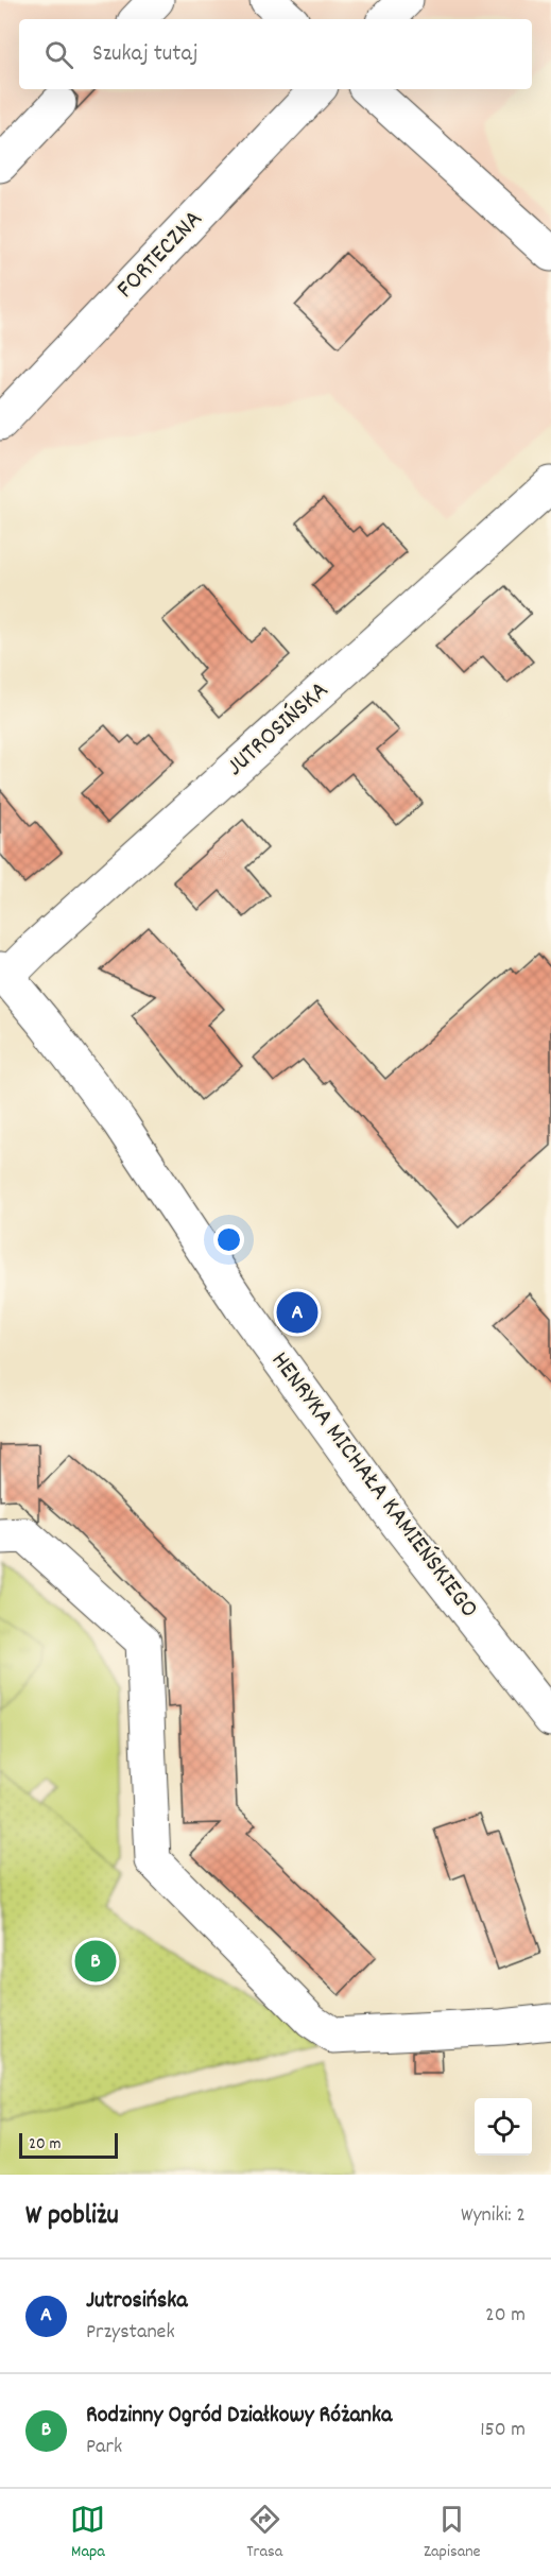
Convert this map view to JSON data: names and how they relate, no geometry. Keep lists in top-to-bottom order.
{
  "streets": {
    "street": ["FORTECZNA", "JUTROSIŃSKA", "HENRYKA MICHAŁA KAMIEŃSKIEGO"]
  },
  "crossings": [
    ["JUTROSIŃSKA", "HENRYKA MICHAŁA KAMIEŃSKIEGO"]
  ],
  "scale_bar": "20 m",
  "page": {
    "search": "Szukaj tutaj",
    "pins": ["A", "B"],
    "scale": "20 m",
    "heading": ["W pobliżu", "Wyniki: 2"],
    "list": [
      {
        "mark": "A",
        "name": "Jutrosińska",
        "note": "Przystanek",
        "value": "20 m"
      },
      {
        "mark": "B",
        "name": "Rodzinny Ogród Działkowy Różanka",
        "note": "Park",
        "value": "150 m"
      }
    ],
    "nav": ["Mapa", "Trasa", "Zapisane"]
  }
}
